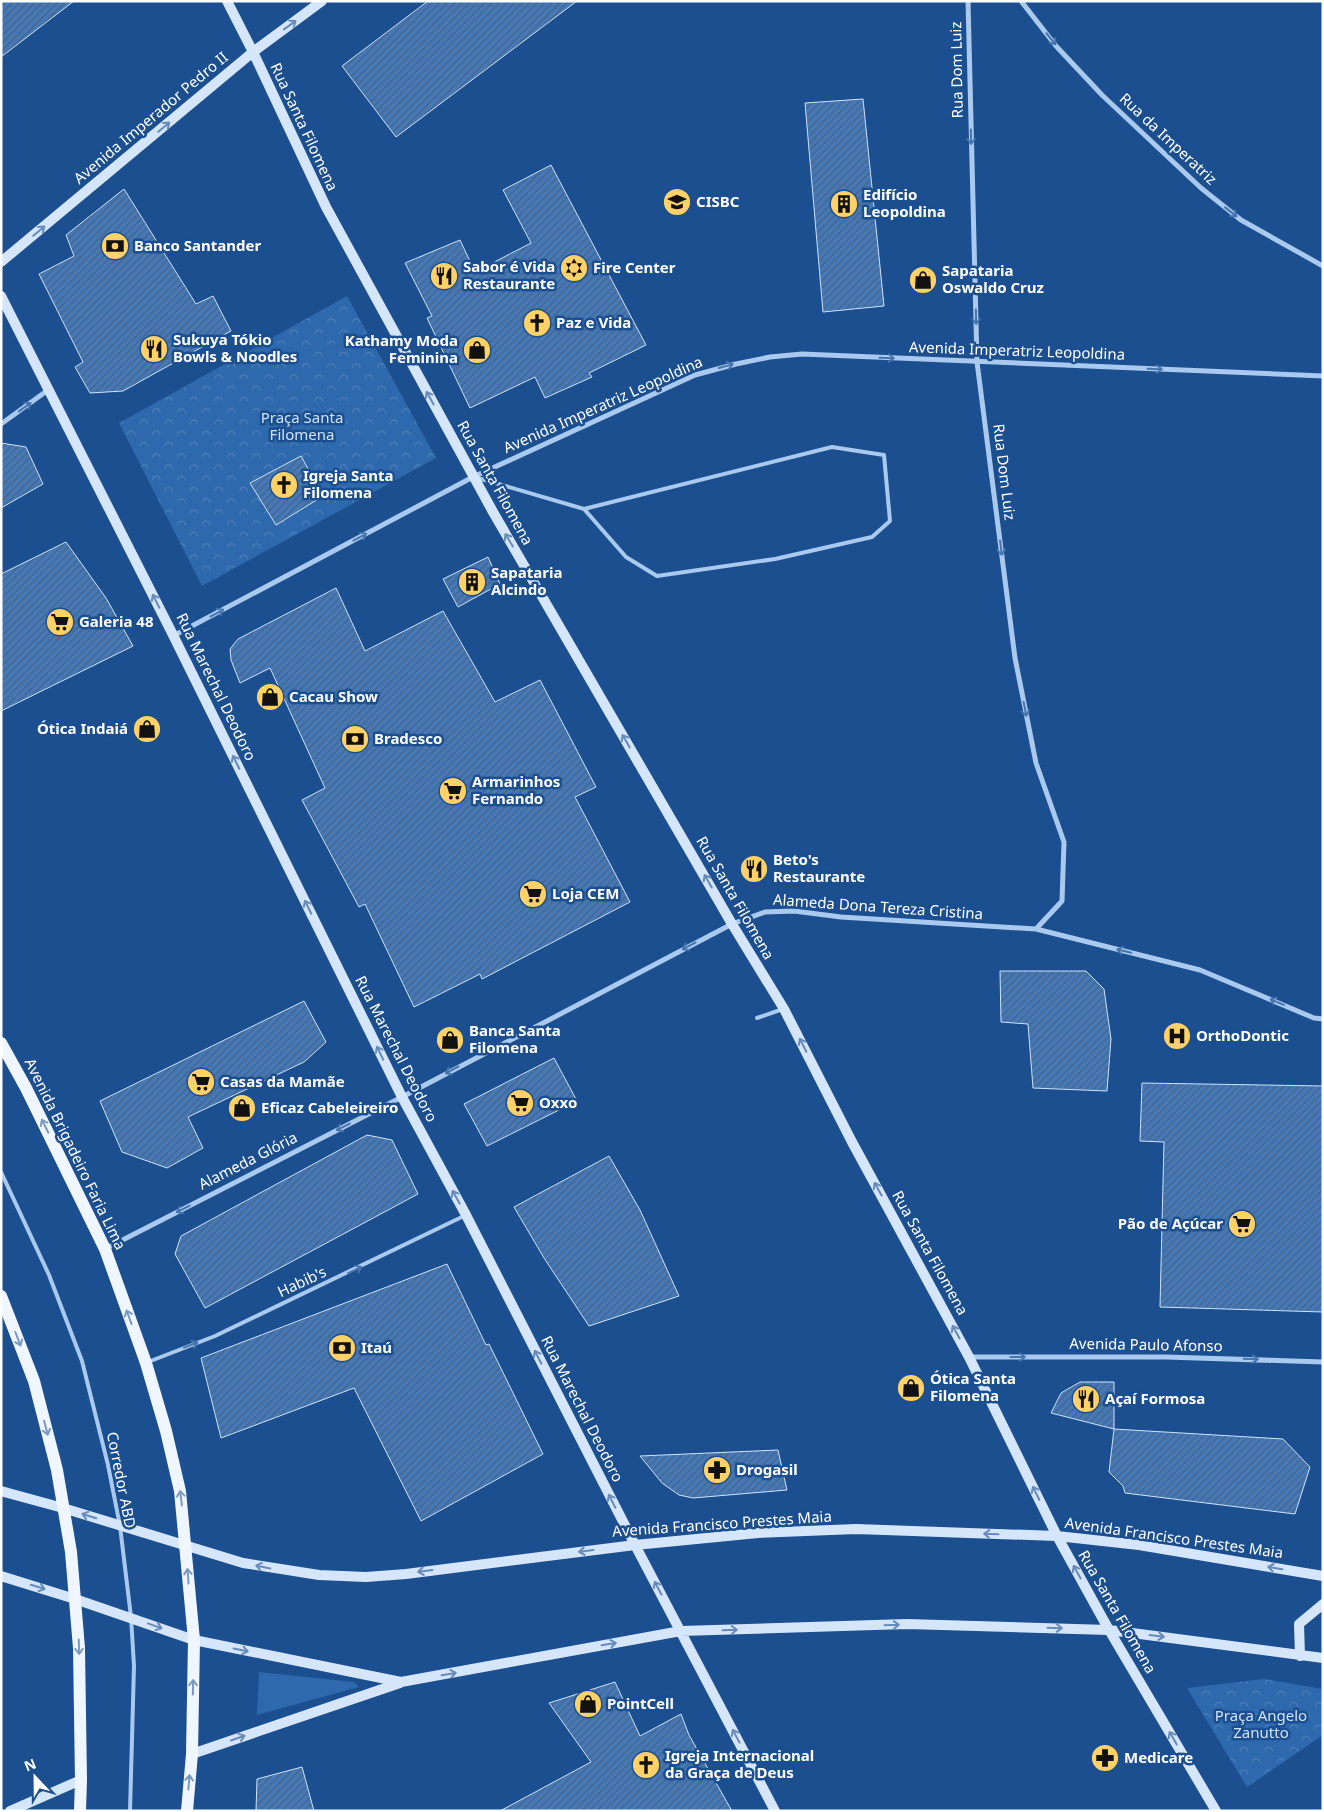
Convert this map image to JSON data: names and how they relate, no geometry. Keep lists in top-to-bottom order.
{
  "streets": {
    "main road": [
      "Avenida Imperador Pedro II",
      "Rua Santa Filomena",
      "Rua Marechal Deodoro",
      "Avenida Brigadeiro Faria Lima",
      "Avenida Francisco Prestes Maia"
    ],
    "street": [
      "Rua Dom Luiz",
      "Rua da Imperatriz",
      "Avenida Imperatriz Leopoldina",
      "Alameda Dona Tereza Cristina",
      "Alameda Glória",
      "Avenida Paulo Afonso"
    ],
    "lane": ["Habib's", "Corredor ABD"]
  },
  "crossings": [
    ["Rua Dom Luiz", "Avenida Imperatriz Leopoldina"],
    ["Rua Dom Luiz", "Alameda Dona Tereza Cristina"],
    ["Avenida Imperador Pedro II", "Rua Santa Filomena"],
    ["Rua Santa Filomena", "Avenida Imperatriz Leopoldina"],
    ["Rua Santa Filomena", "Alameda Dona Tereza Cristina"],
    ["Rua Santa Filomena", "Avenida Paulo Afonso"],
    ["Rua Santa Filomena", "Avenida Francisco Prestes Maia"],
    ["Avenida Imperatriz Leopoldina", "Rua Marechal Deodoro"],
    ["Rua Marechal Deodoro", "Alameda Dona Tereza Cristina"],
    ["Rua Marechal Deodoro", "Alameda Glória"],
    ["Rua Marechal Deodoro", "Habib's"],
    ["Rua Marechal Deodoro", "Avenida Francisco Prestes Maia"],
    ["Alameda Dona Tereza Cristina", "Alameda Glória"],
    ["Avenida Brigadeiro Faria Lima", "Alameda Glória"],
    ["Avenida Brigadeiro Faria Lima", "Habib's"],
    ["Avenida Brigadeiro Faria Lima", "Avenida Francisco Prestes Maia"],
    ["Corredor ABD", "Avenida Francisco Prestes Maia"]
  ],
  "one_way": [
    "Rua Dom Luiz",
    "Avenida Imperador Pedro II",
    "Rua Santa Filomena",
    "Rua da Imperatriz",
    "Avenida Imperatriz Leopoldina",
    "Rua Marechal Deodoro",
    "Alameda Dona Tereza Cristina",
    "Avenida Brigadeiro Faria Lima",
    "Alameda Glória",
    "Habib's",
    "Avenida Paulo Afonso"
  ],
  "parks": ["Praça Santa Filomena", "Praça Angelo Zanutto"],
  "places": {
    "school or university": ["CISBC"],
    "building": ["Edifício Leopoldina", "Sapataria Alcindo"],
    "bank": ["Banco Santander", "Bradesco", "Itaú"],
    "synagogue": ["Fire Center"],
    "restaurant": [
      "Sabor é Vida Restaurante",
      "Sukuya Tókio Bowls & Noodles",
      "Beto's Restaurante",
      "Açaí Formosa"
    ],
    "shop": [
      "Sapataria Oswaldo Cruz",
      "Kathamy Moda Feminina",
      "Cacau Show",
      "Ótica Indaiá",
      "Banca Santa Filomena",
      "Eficaz Cabeleireiro",
      "Ótica Santa Filomena",
      "PointCell"
    ],
    "church": ["Paz e Vida", "Igreja Santa Filomena", "Igreja Internacional da Graça de Deus"],
    "supermarket": [
      "Galeria 48",
      "Armarinhos Fernando",
      "Loja CEM",
      "Casas da Mamãe",
      "Oxxo",
      "Pão de Açúcar"
    ],
    "hospital": ["OrthoDontic"],
    "pharmacy": ["Drogasil", "Medicare"]
  },
  "north": "top"
}
